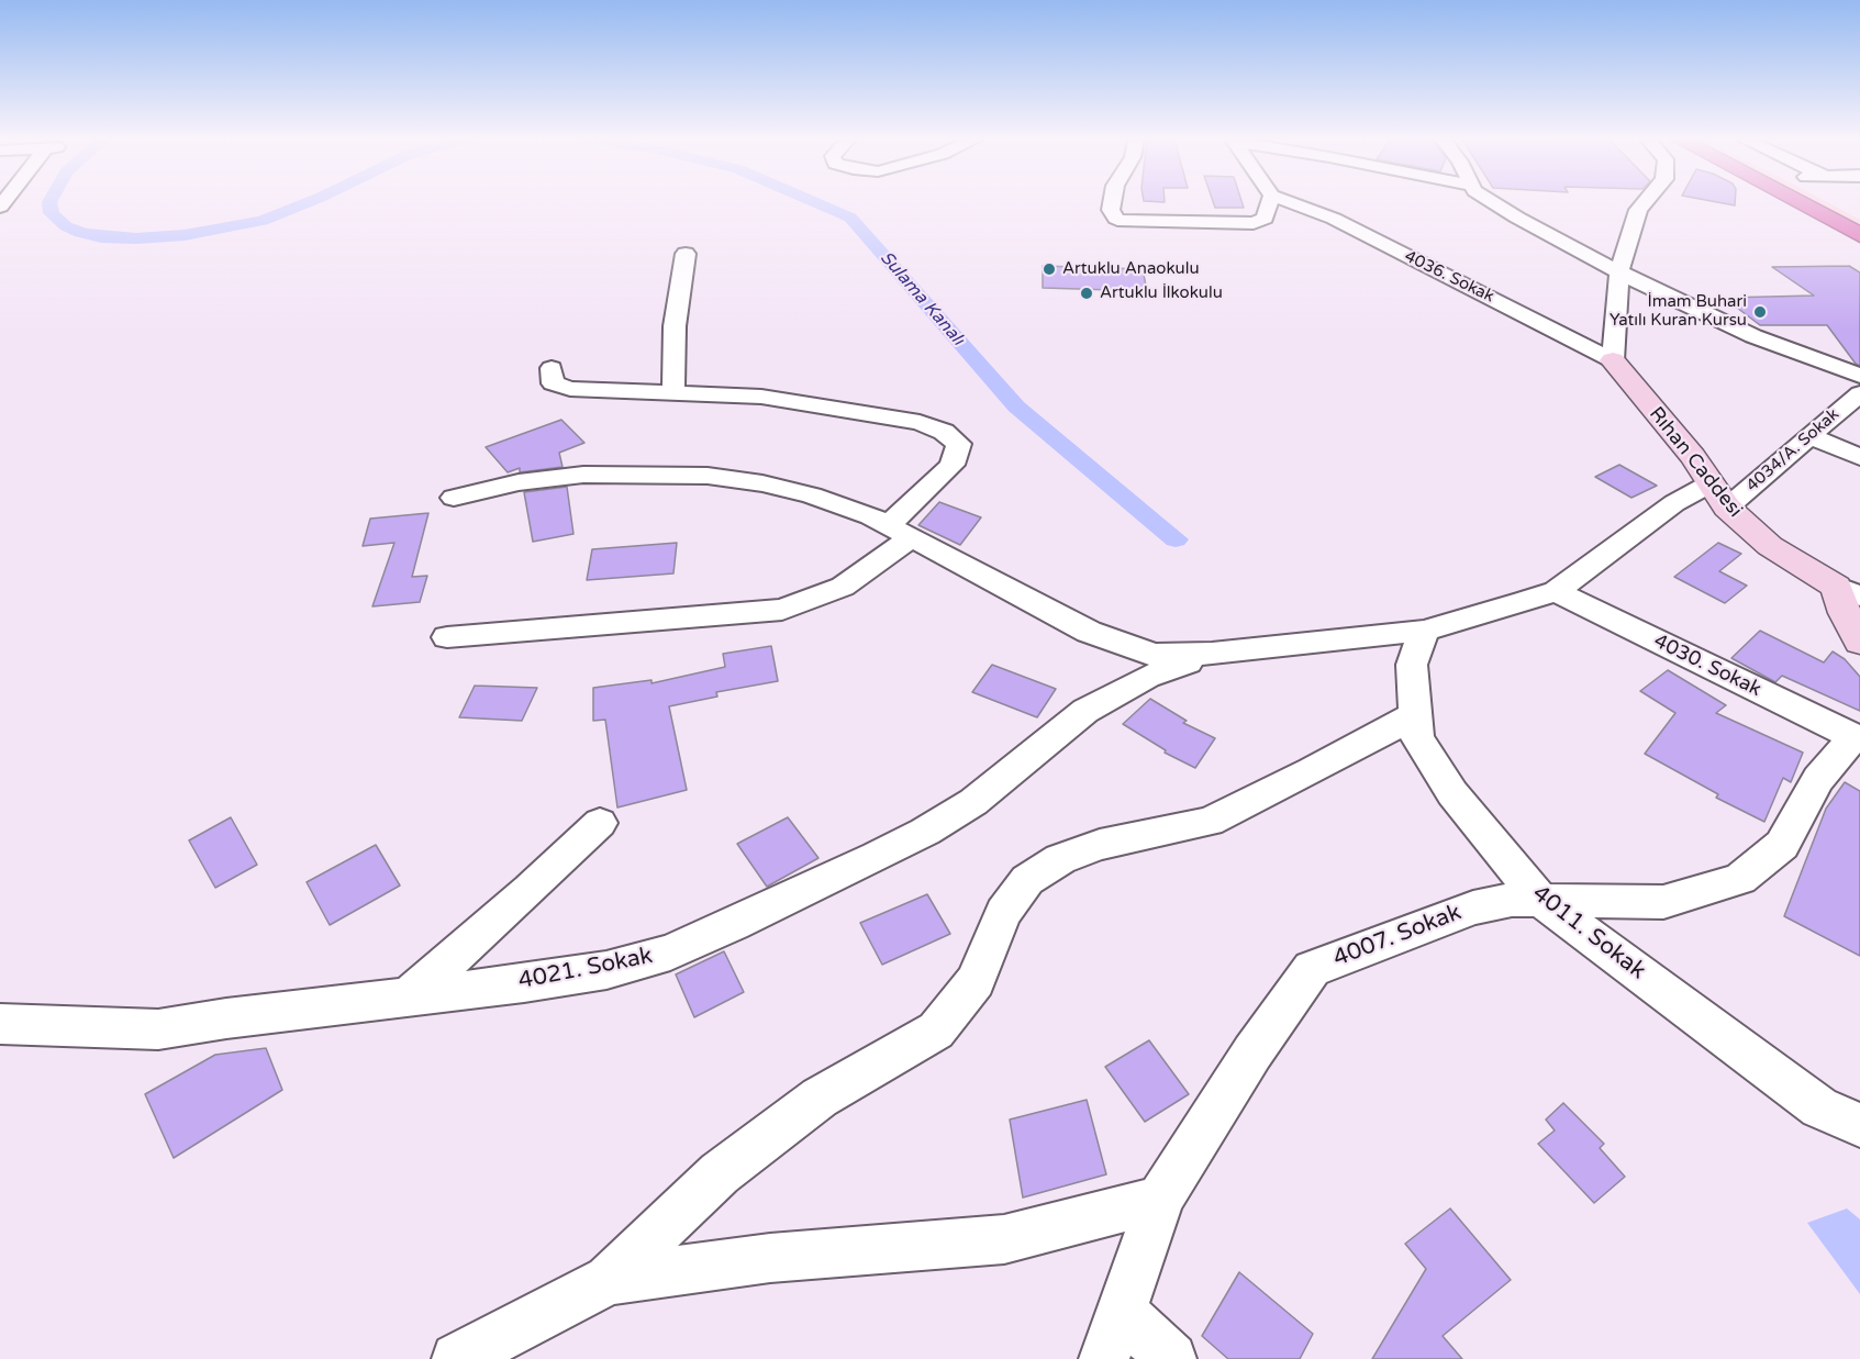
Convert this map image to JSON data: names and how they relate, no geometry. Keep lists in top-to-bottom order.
{
  "streets": {
    "street": [
      "4036. Sokak",
      "4034/A. Sokak",
      "Rıhan Caddesi",
      "4030. Sokak",
      "4011. Sokak",
      "4007. Sokak",
      "4021. Sokak"
    ]
  },
  "crossings": [
    ["4036. Sokak", "Rıhan Caddesi"],
    ["4034/A. Sokak", "Rıhan Caddesi"],
    ["4034/A. Sokak", "4030. Sokak"],
    ["4034/A. Sokak", "4011. Sokak"],
    ["4034/A. Sokak", "4021. Sokak"],
    ["4030. Sokak", "4007. Sokak"],
    ["4011. Sokak", "4007. Sokak"]
  ],
  "water": ["Sulama Kanalı"],
  "places": ["Artuklu Anaokulu", "Artuklu İlkokulu", "İmam Buhari Yatılı Kuran Kursu"]
}
